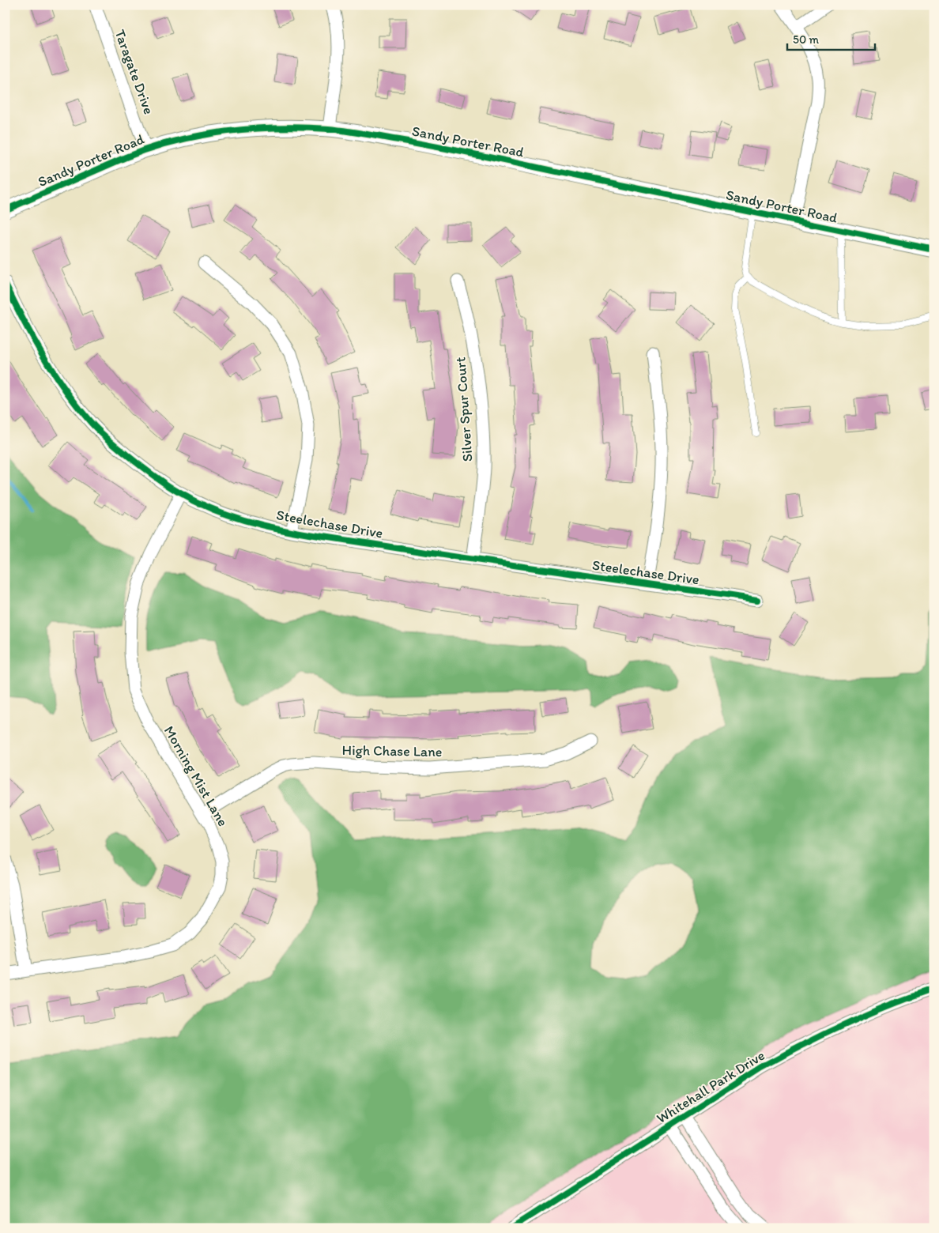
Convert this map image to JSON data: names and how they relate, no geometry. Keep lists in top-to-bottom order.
{
  "streets": {
    "street": [
      "Taragate Drive",
      "Sandy Porter Road",
      "Silver Spur Court",
      "Steelechase Drive",
      "High Chase Lane",
      "Morning Mist Lane",
      "Whitehall Park Drive"
    ]
  },
  "crossings": [
    ["Taragate Drive", "Sandy Porter Road"],
    ["Silver Spur Court", "Steelechase Drive"],
    ["Steelechase Drive", "Morning Mist Lane"],
    ["High Chase Lane", "Morning Mist Lane"]
  ],
  "scale_bar": "50 m"
}
